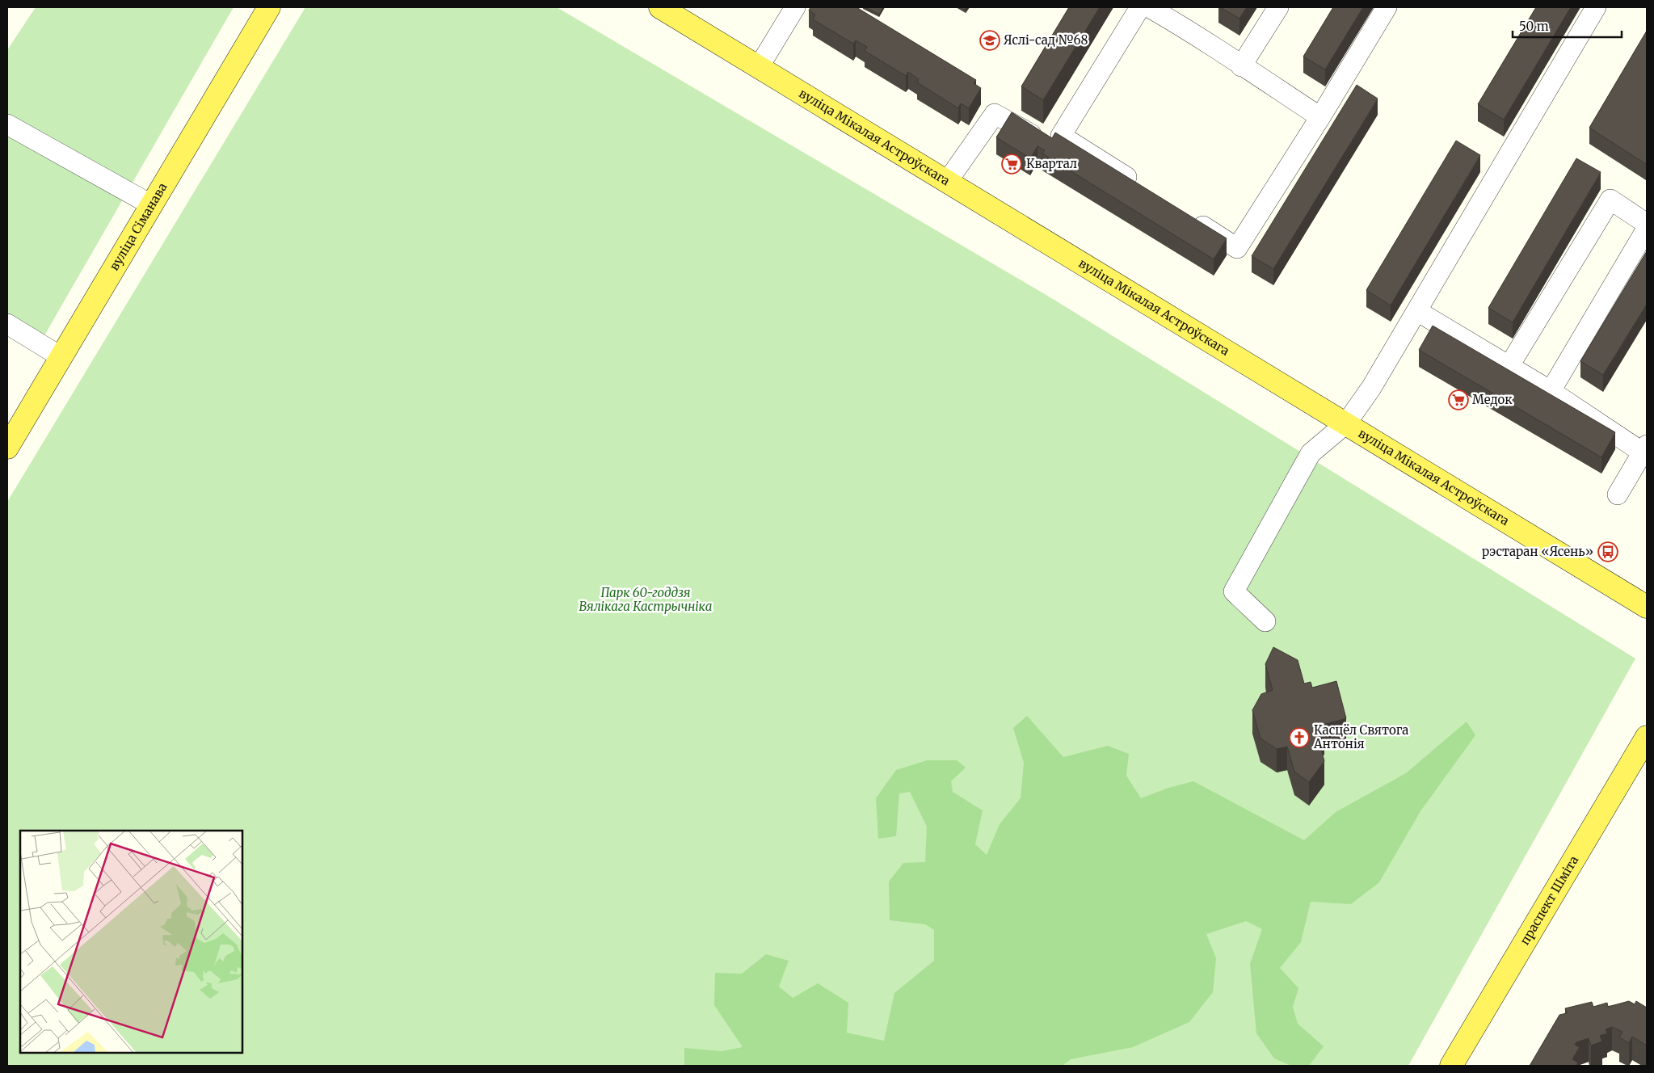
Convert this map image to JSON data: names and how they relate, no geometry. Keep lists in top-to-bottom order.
{
  "streets": {
    "main road": ["вуліца Мікалая Астроўскага", "вуліца Сіманава", "праспект Шміта"]
  },
  "parks": ["Парк 60-годдзя Вялікага Кастрычніка"],
  "places": {
    "school or university": ["Яслі-сад №68"],
    "supermarket": ["Квартал", "Медок"],
    "bus stop": ["рэстаран «Ясень»"],
    "church": ["Касцёл Святога Антонія"]
  },
  "scale_bar": "50 m"
}
